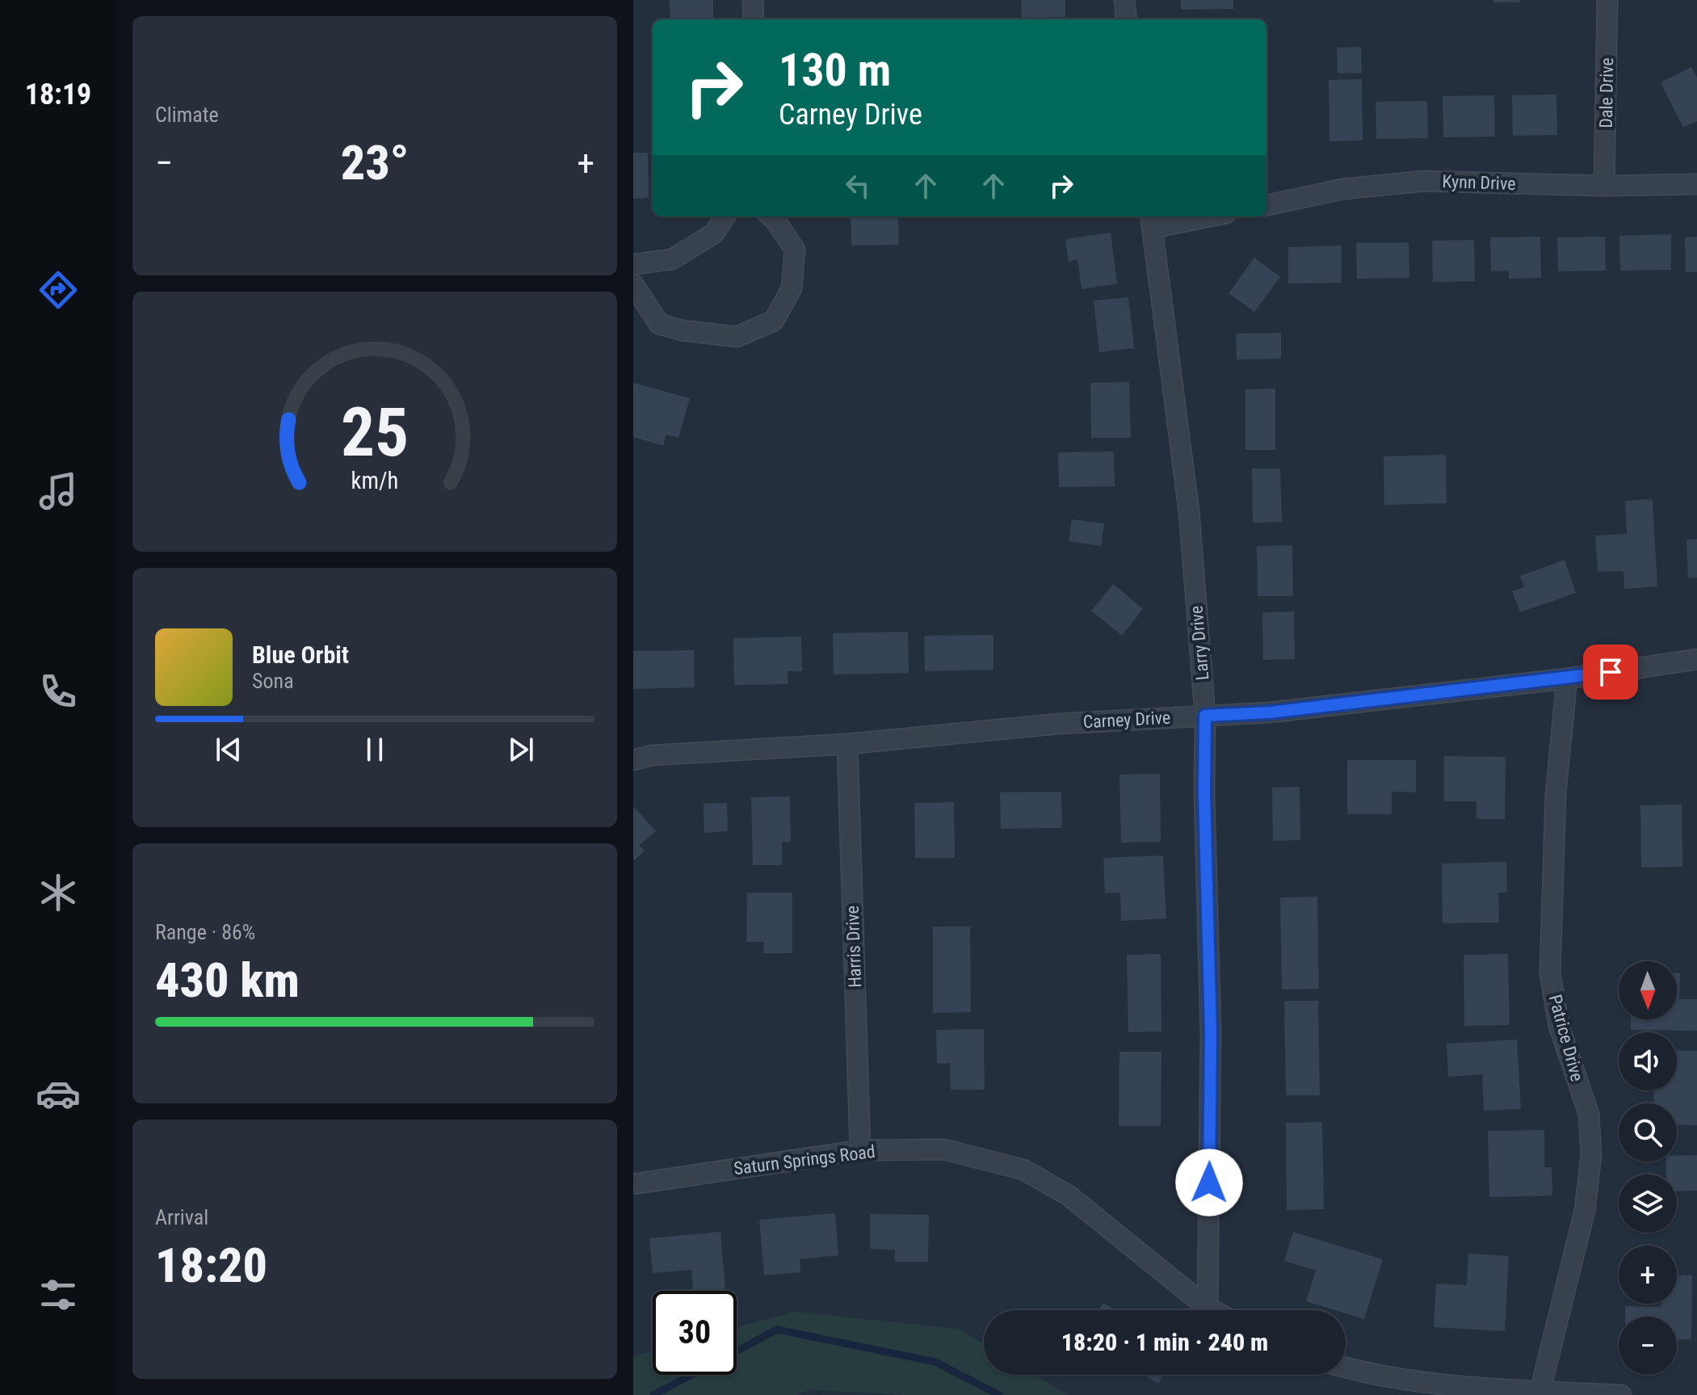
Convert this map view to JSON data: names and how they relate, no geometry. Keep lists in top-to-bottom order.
{
  "streets": {
    "street": [
      "Dale Drive",
      "Kynn Drive",
      "Larry Drive",
      "Carney Drive",
      "Harris Drive",
      "Patrice Drive",
      "Saturn Springs Road"
    ]
  },
  "crossings": [
    ["Dale Drive", "Kynn Drive"],
    ["Larry Drive", "Carney Drive"],
    ["Larry Drive", "Saturn Springs Road"],
    ["Carney Drive", "Harris Drive"],
    ["Carney Drive", "Patrice Drive"],
    ["Harris Drive", "Saturn Springs Road"]
  ],
  "north": "bottom",
  "page": {
    "tabs": "18:19",
    "tile": [
      "Climate",
      ["Range · 86%", "430 km"],
      ["Arrival", "18:20"]
    ],
    "turn": ["130 m", "Carney Drive"],
    "heat": ["−", "23°", "+"],
    "song": ["Blue Orbit", "Sona"],
    "map_buttons": ["+", "−"],
    "limit": "30",
    "trip": "18:20 · 1 min · 240 m",
    "gauge": ["25", "km/h"]
  }
}
